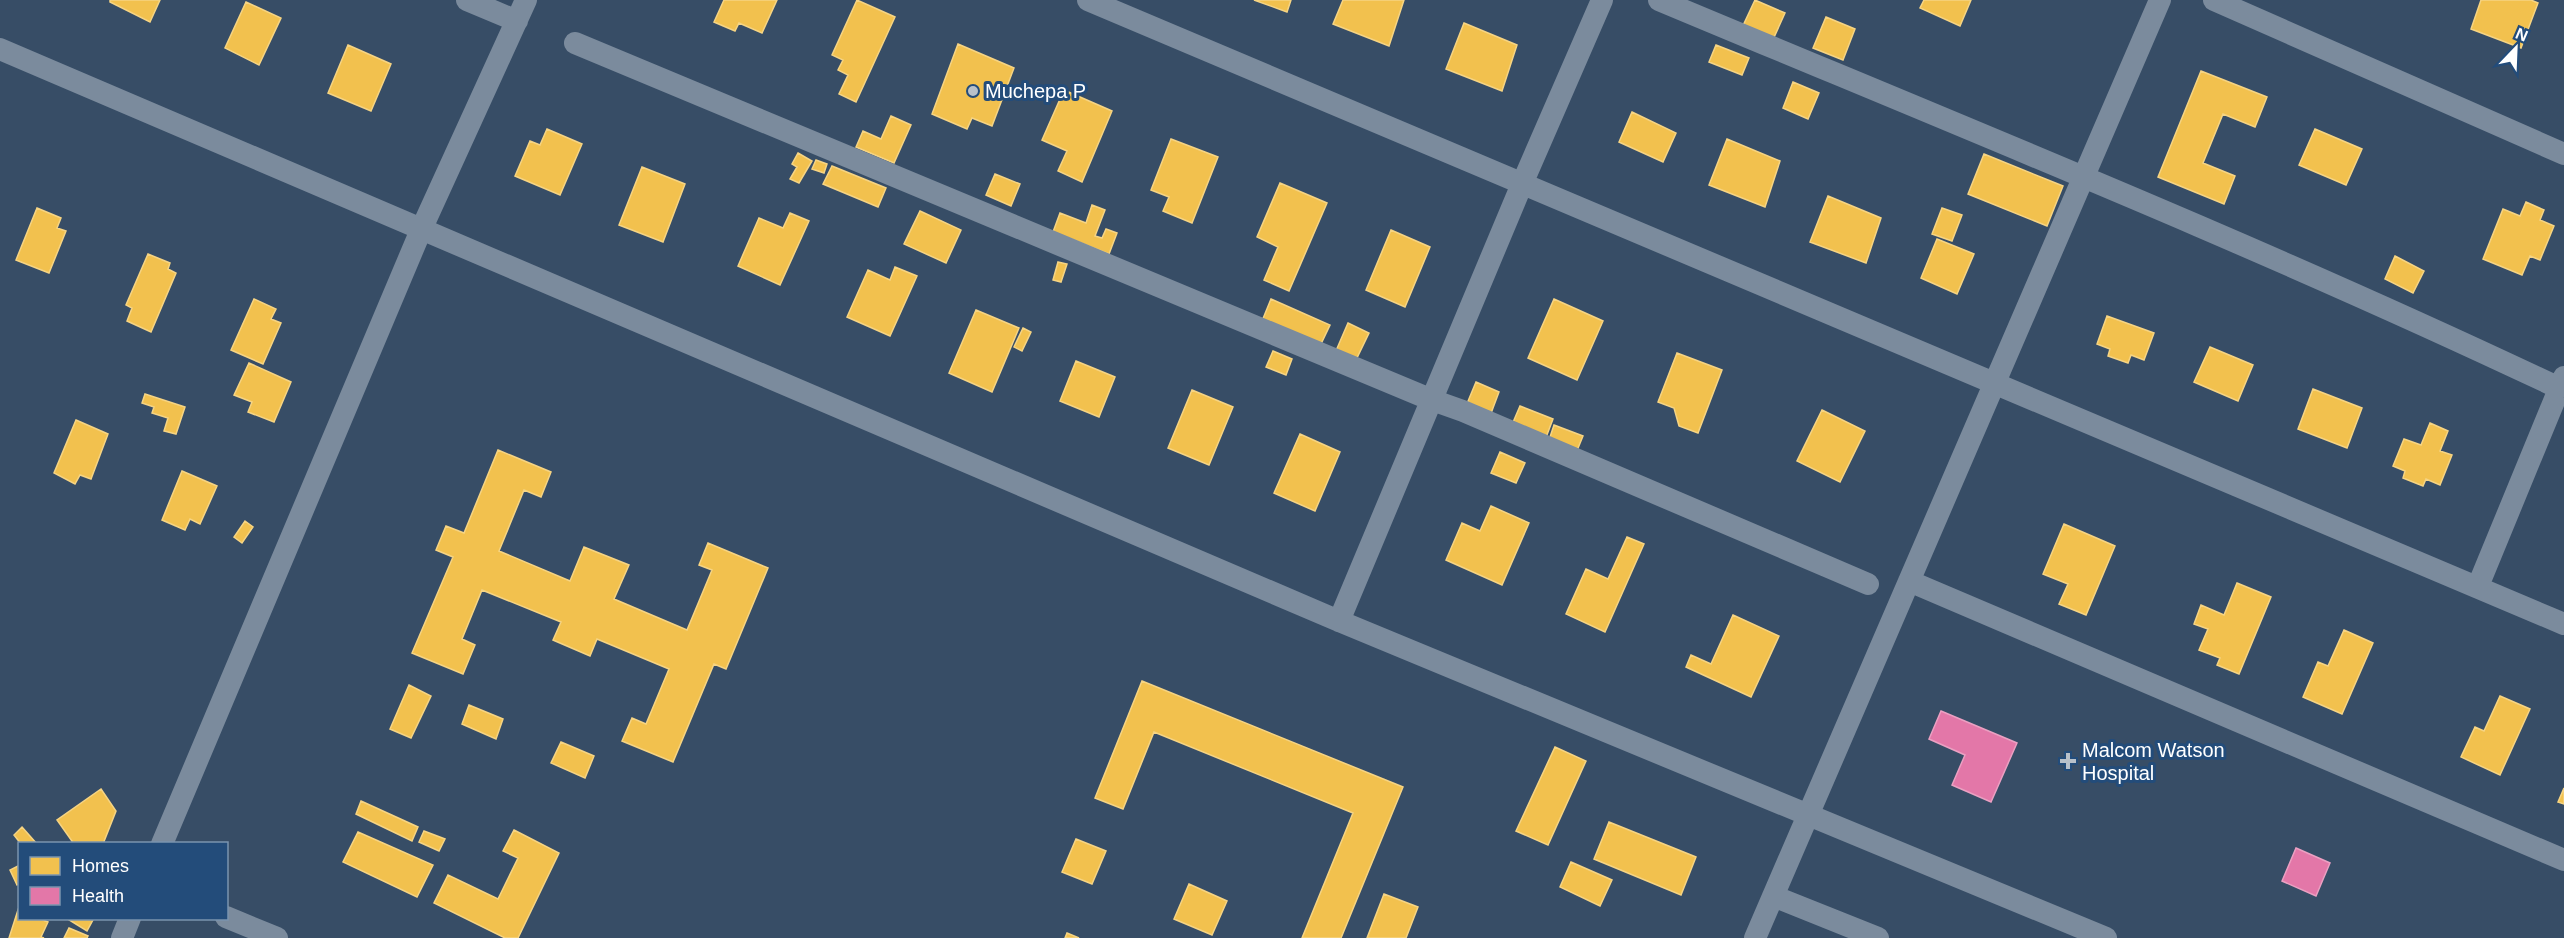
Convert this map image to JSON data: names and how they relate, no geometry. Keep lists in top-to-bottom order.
{
  "places": {
    "other": ["Muchepa P"],
    "health": ["Malcom Watson Hospital"]
  },
  "legend": ["Homes", "Health"],
  "north": "top right"
}
